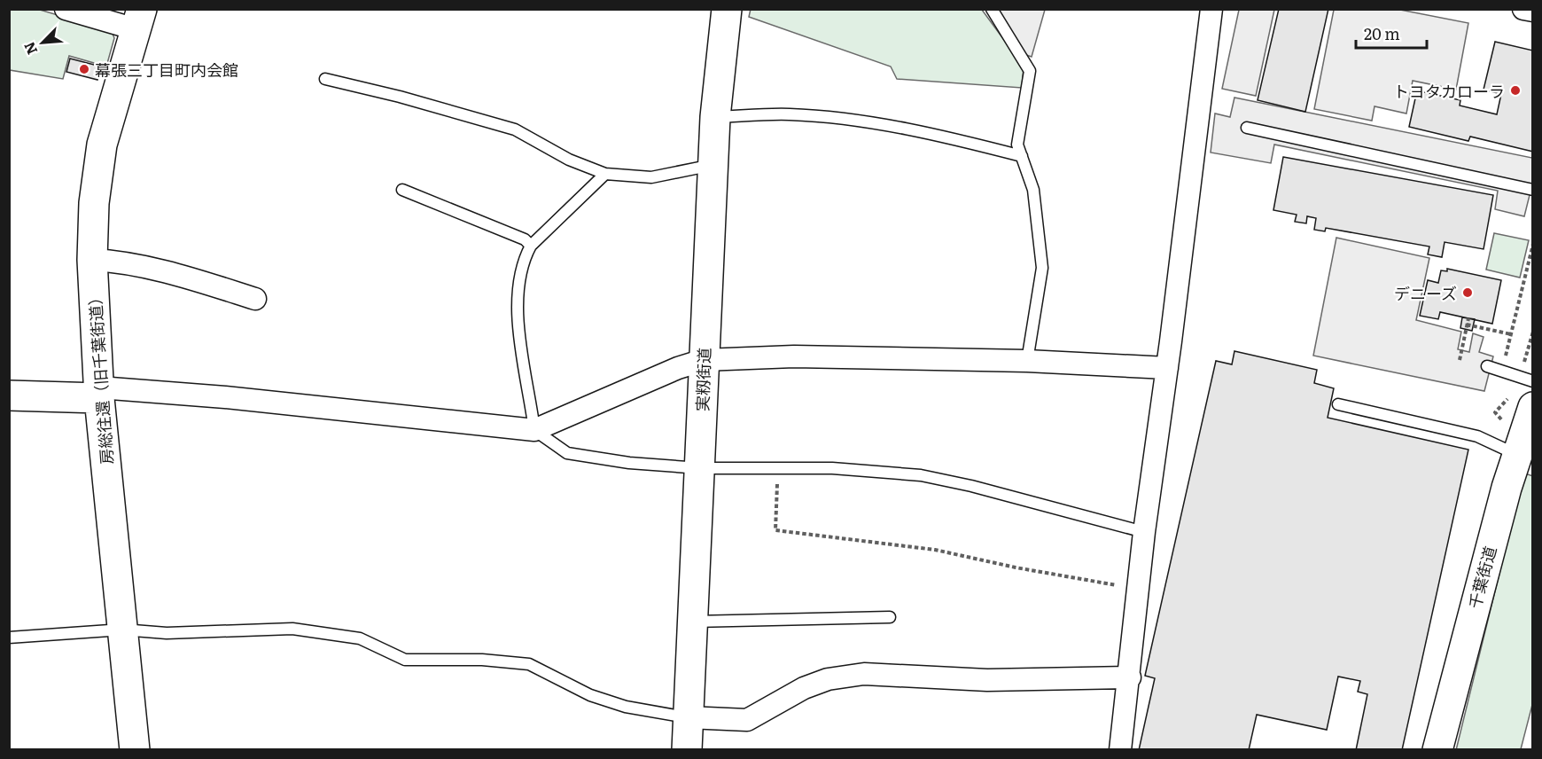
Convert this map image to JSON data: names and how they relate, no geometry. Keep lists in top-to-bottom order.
{
  "streets": {
    "main road": ["房総往還（旧千葉街道）", "実籾街道", "千葉街道"]
  },
  "places": ["幕張三丁目町内会館", "トヨタカローラ", "デニーズ"],
  "scale_bar": "20 m",
  "north": "bottom left"
}
